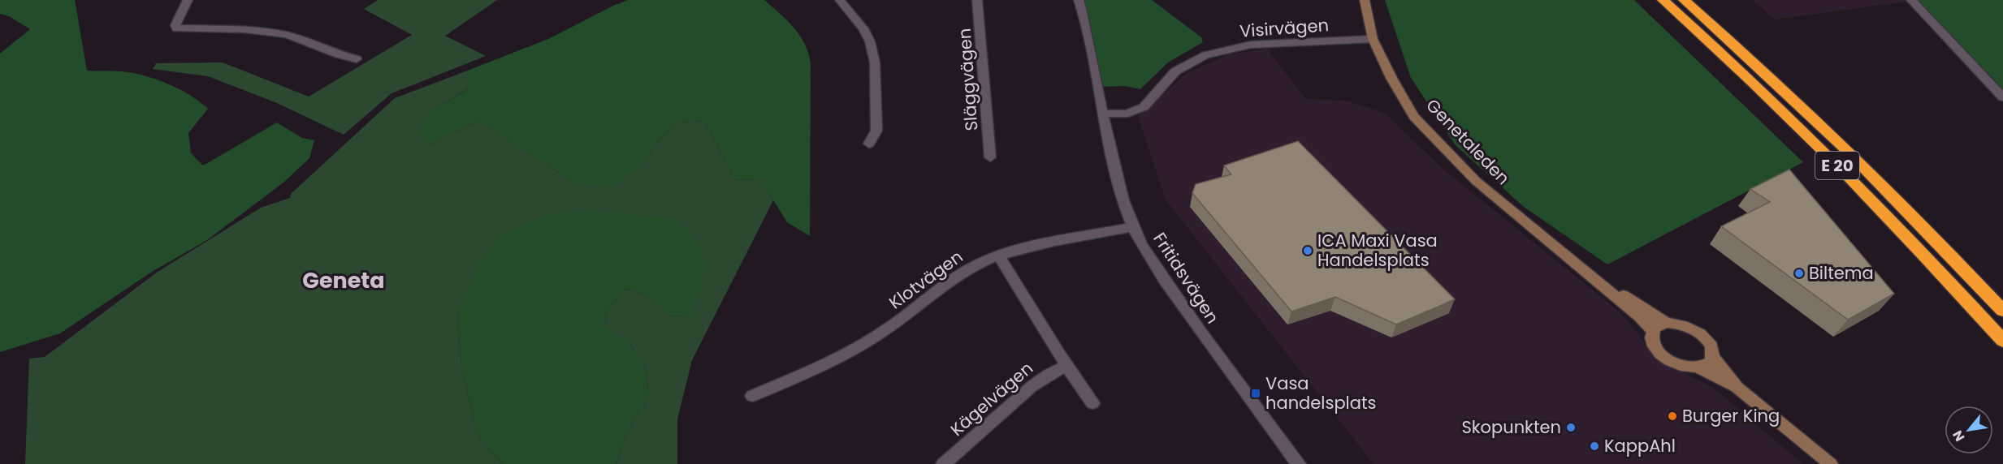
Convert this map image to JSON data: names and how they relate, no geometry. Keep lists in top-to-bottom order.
{
  "streets": {
    "highway": ["E 20"],
    "main road": ["Genetaleden"],
    "street": [
      "Visirvägen",
      "Släggvägen",
      "Fritidsvägen",
      "Klotvägen",
      "Kägelvägen"
    ]
  },
  "crossings": [
    ["Visirvägen", "Genetaleden"],
    ["Visirvägen", "Fritidsvägen"],
    ["Fritidsvägen", "Klotvägen"]
  ],
  "districts": ["Geneta"],
  "places": {
    "other": [
      "ICA Maxi Vasa Handelsplats",
      "Biltema",
      "Burger King",
      "Skopunkten",
      "KappAhl"
    ],
    "transit": ["Vasa handelsplats"]
  },
  "north": "bottom left"
}
